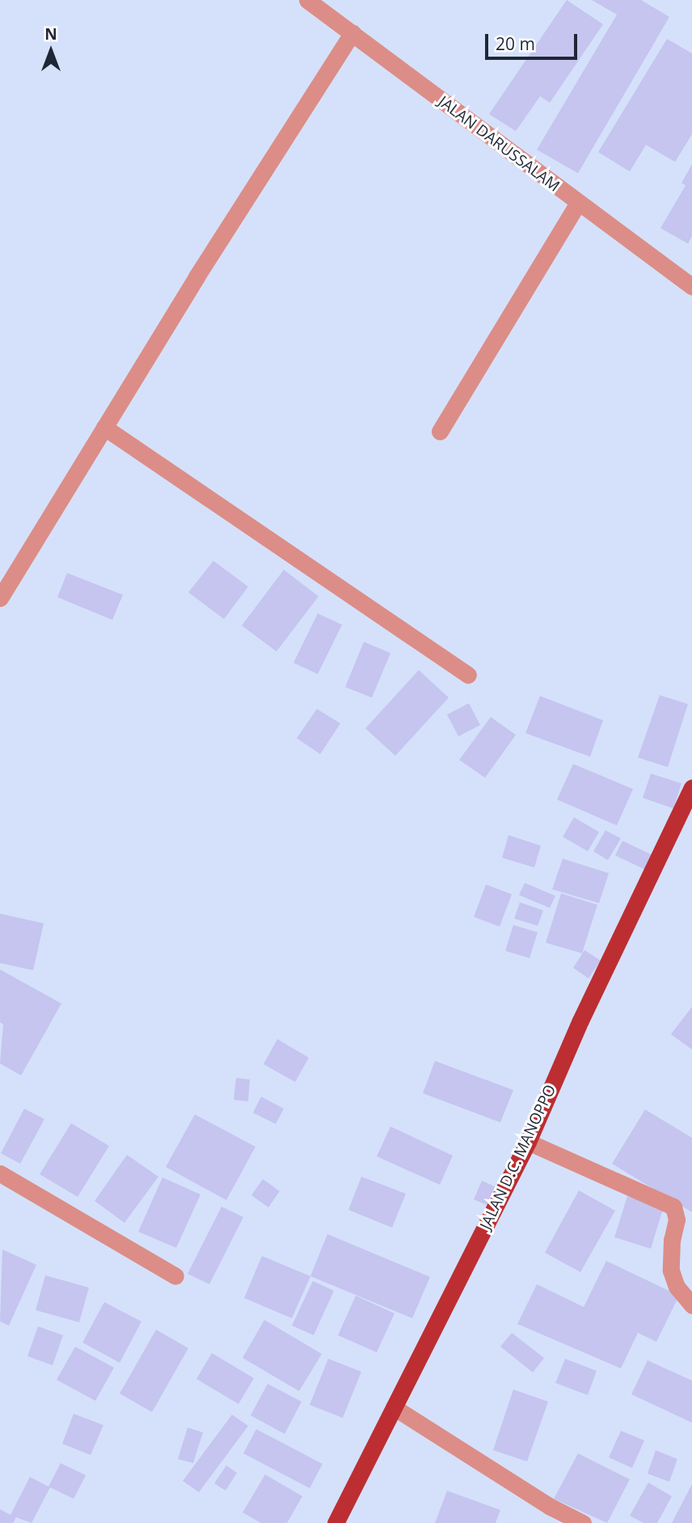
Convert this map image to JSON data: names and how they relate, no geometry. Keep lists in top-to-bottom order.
{
  "streets": {
    "highway": ["JALAN D.C. MANOPPO"],
    "street": ["JALAN DARUSSALAM"]
  },
  "scale_bar": "20 m",
  "north": "top"
}
